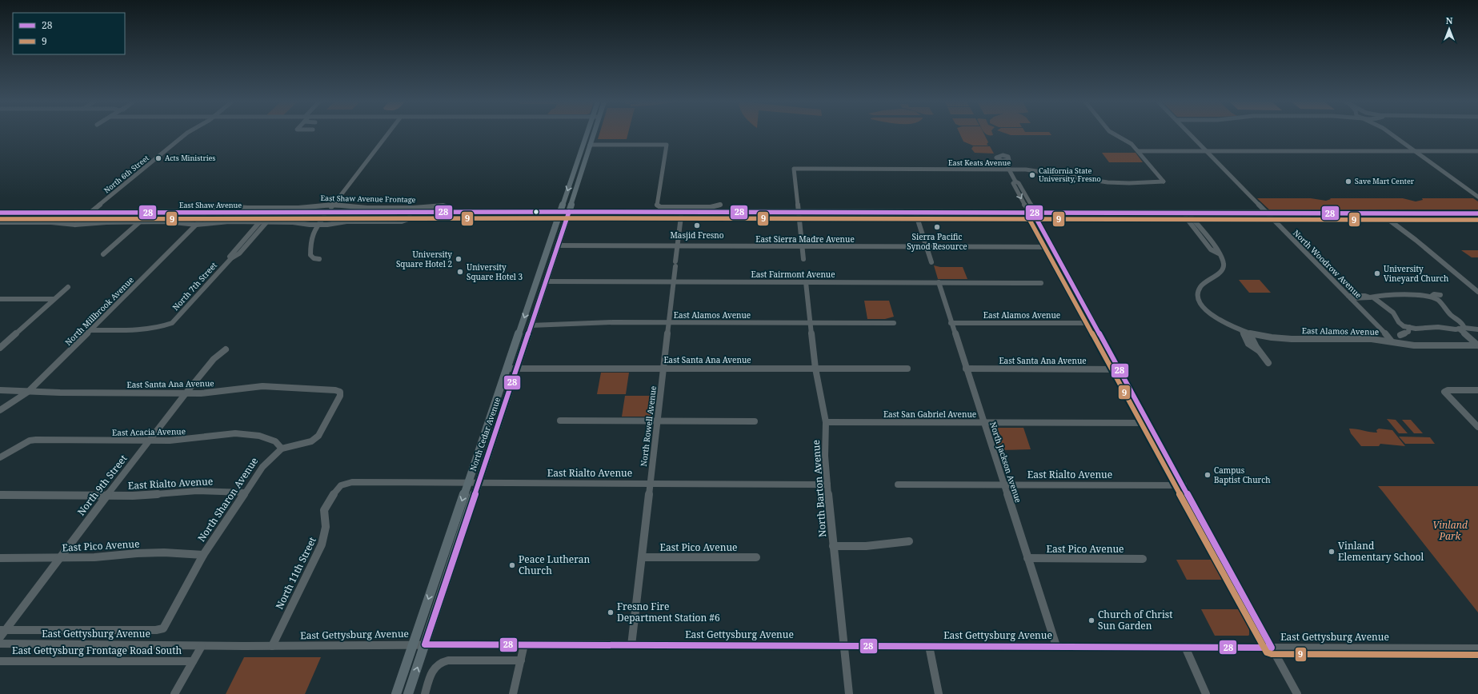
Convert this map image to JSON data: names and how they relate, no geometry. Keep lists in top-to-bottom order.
{
  "streets": {
    "main road": ["East Shaw Avenue", "North Cedar Avenue"],
    "street": [
      "East Keats Avenue",
      "North 6th Street",
      "East Shaw Avenue Frontage",
      "East Sierra Madre Avenue",
      "North Woodrow Avenue",
      "East Fairmont Avenue",
      "North 7th Street",
      "North Millbrook Avenue",
      "East Alamos Avenue",
      "East Santa Ana Avenue",
      "East San Gabriel Avenue",
      "North Rowell Avenue",
      "East Acacia Avenue",
      "North Jackson Avenue",
      "East Rialto Avenue",
      "North 9th Street",
      "North Barton Avenue",
      "North Sharon Avenue",
      "East Pico Avenue",
      "North 11th Street",
      "East Gettysburg Avenue",
      "East Gettysburg Frontage Road South"
    ]
  },
  "crossings": [
    ["East Keats Avenue", "East Shaw Avenue"],
    ["North 6th Street", "East Shaw Avenue"],
    ["East Shaw Avenue Frontage", "East Shaw Avenue"],
    ["East Shaw Avenue", "North Woodrow Avenue"],
    ["East Shaw Avenue", "North Millbrook Avenue"],
    ["East Shaw Avenue", "East Alamos Avenue"],
    ["East Shaw Avenue", "North Rowell Avenue"],
    ["East Shaw Avenue", "North Cedar Avenue"],
    ["East Sierra Madre Avenue", "North Rowell Avenue"],
    ["East Sierra Madre Avenue", "North Cedar Avenue"],
    ["North Woodrow Avenue", "East Alamos Avenue"],
    ["East Fairmont Avenue", "North Rowell Avenue"],
    ["East Fairmont Avenue", "North Cedar Avenue"],
    ["East Fairmont Avenue", "North Jackson Avenue"],
    ["East Fairmont Avenue", "North Barton Avenue"],
    ["North 7th Street", "North Millbrook Avenue"],
    ["North Millbrook Avenue", "East Santa Ana Avenue"],
    ["East Alamos Avenue", "North Rowell Avenue"],
    ["East Alamos Avenue", "North Cedar Avenue"],
    ["East Alamos Avenue", "North Jackson Avenue"],
    ["East Alamos Avenue", "North Barton Avenue"],
    ["East Santa Ana Avenue", "North Rowell Avenue"],
    ["East Santa Ana Avenue", "East Acacia Avenue"],
    ["East Santa Ana Avenue", "North Cedar Avenue"],
    ["East Santa Ana Avenue", "North Jackson Avenue"],
    ["East Santa Ana Avenue", "North 9th Street"],
    ["East Santa Ana Avenue", "North Barton Avenue"],
    ["East Santa Ana Avenue", "North Sharon Avenue"],
    ["East San Gabriel Avenue", "North Jackson Avenue"],
    ["East San Gabriel Avenue", "North Barton Avenue"],
    ["North Rowell Avenue", "East Rialto Avenue"],
    ["North Rowell Avenue", "East Pico Avenue"],
    ["North Rowell Avenue", "East Gettysburg Avenue"],
    ["East Acacia Avenue", "North 9th Street"],
    ["East Acacia Avenue", "North Sharon Avenue"],
    ["North Cedar Avenue", "East Rialto Avenue"],
    ["North Cedar Avenue", "East Gettysburg Avenue"],
    ["North Jackson Avenue", "East Rialto Avenue"],
    ["North Jackson Avenue", "East Pico Avenue"],
    ["North Jackson Avenue", "East Gettysburg Avenue"],
    ["East Rialto Avenue", "North 9th Street"],
    ["East Rialto Avenue", "North Barton Avenue"],
    ["East Rialto Avenue", "North Sharon Avenue"],
    ["East Rialto Avenue", "North 11th Street"],
    ["North 9th Street", "North Sharon Avenue"],
    ["North 9th Street", "East Pico Avenue"],
    ["North Barton Avenue", "East Gettysburg Avenue"],
    ["North Sharon Avenue", "East Pico Avenue"],
    ["North 11th Street", "East Gettysburg Avenue"]
  ],
  "parks": ["Vinland Park"],
  "places": [
    "Acts Ministries",
    "California State University, Fresno",
    "Save Mart Center",
    "Masjid Fresno",
    "Sierra Pacific Synod Resource",
    "University Square Hotel 2",
    "University Square Hotel 3",
    "University Vineyard Church",
    "Campus Baptist Church",
    "Vinland Elementary School",
    "Peace Lutheran Church",
    "Fresno Fire Department Station #6",
    "Church of Christ Sun Garden"
  ],
  "lines": ["transit line 28", "transit line 9"],
  "legend": ["28", "9"],
  "north": "top"
}
